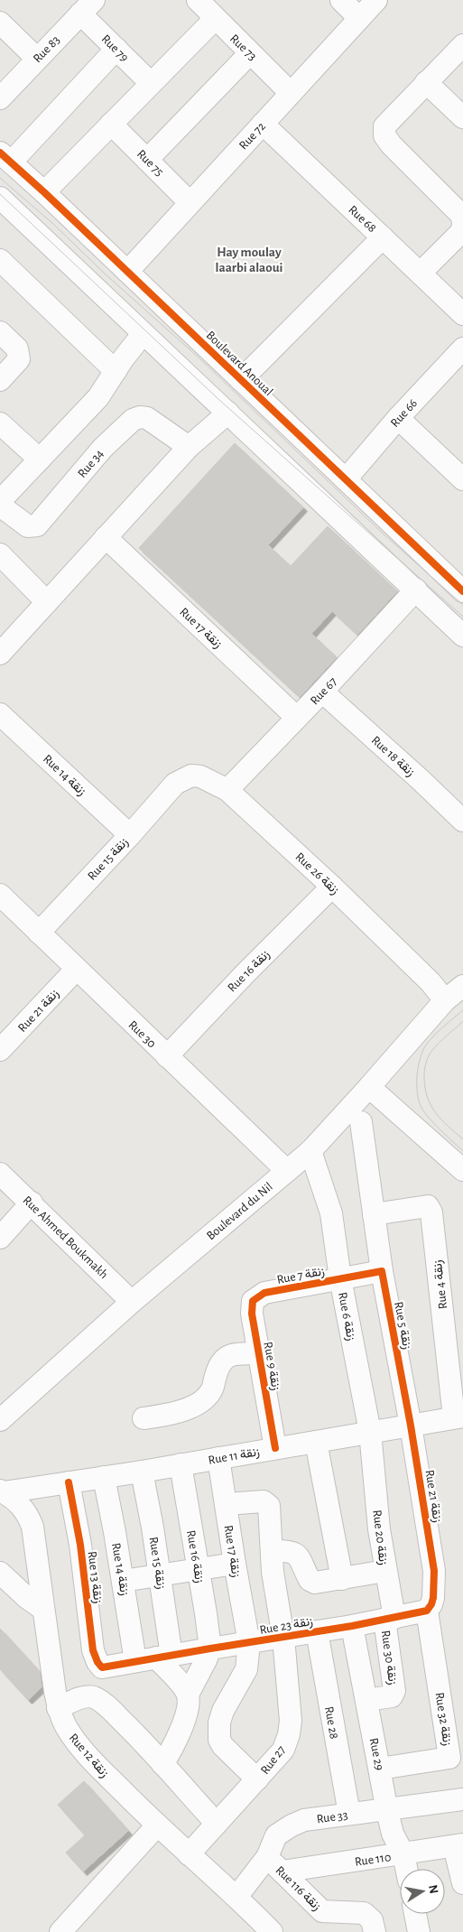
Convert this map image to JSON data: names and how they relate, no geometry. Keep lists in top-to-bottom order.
{
  "streets": {
    "street": [
      "Rue 73",
      "Rue 79",
      "Rue 83",
      "Rue 72",
      "Rue 75",
      "Rue 68",
      "Boulevard Anoual",
      "Rue 66",
      "Rue 34",
      "Rue 17 زنقة",
      "Rue 67",
      "Rue 18 زنقة",
      "Rue 14 زنقة",
      "Rue 15 زنقة",
      "Rue 26 زنقة",
      "Rue 16 زنقة",
      "Rue 21 زنقة",
      "Rue 30",
      "Boulevard du Nil",
      "Rue Ahmed Boukmakh",
      "Rue 7 زنقة",
      "Rue 4 زنقة",
      "Rue 6 زنقة",
      "Rue 5 زنقة",
      "Rue 9 زنقة",
      "Rue 11 زنقة",
      "Rue 20 زنقة",
      "Rue 13 زنقة",
      "Rue 23 زنقة",
      "Rue 30 زنقة",
      "Rue 32 زنقة",
      "Rue 28",
      "Rue 29",
      "Rue 12 زنقة",
      "Rue 27",
      "Rue 33",
      "Rue 110",
      "Rue 116 زنقة"
    ]
  },
  "crossings": [
    ["Rue 73", "Rue 72"],
    ["Rue 79", "Rue 83"],
    ["Rue 72", "Rue 75"],
    ["Rue 72", "Rue 68"],
    ["Rue 72", "Boulevard Anoual"],
    ["Boulevard Anoual", "Rue 66"],
    ["Rue 17 زنقة", "Rue 67"],
    ["Rue 17 زنقة", "Rue 11 زنقة"],
    ["Rue 17 زنقة", "Rue 23 زنقة"],
    ["Rue 17 زنقة", "Rue 27"],
    ["Rue 67", "Rue 18 زنقة"],
    ["Rue 67", "Rue 26 زنقة"],
    ["Rue 14 زنقة", "Rue 15 زنقة"],
    ["Rue 14 زنقة", "Rue 11 زنقة"],
    ["Rue 14 زنقة", "Rue 23 زنقة"],
    ["Rue 15 زنقة", "Rue 26 زنقة"],
    ["Rue 15 زنقة", "Rue 30"],
    ["Rue 15 زنقة", "Rue 11 زنقة"],
    ["Rue 15 زنقة", "Rue 23 زنقة"],
    ["Rue 26 زنقة", "Rue 16 زنقة"],
    ["Rue 26 زنقة", "Boulevard du Nil"],
    ["Rue 16 زنقة", "Rue 30"],
    ["Rue 16 زنقة", "Rue 11 زنقة"],
    ["Rue 16 زنقة", "Rue 23 زنقة"],
    ["Rue 21 زنقة", "Rue 30"],
    ["Rue 21 زنقة", "Rue 5 زنقة"],
    ["Rue 21 زنقة", "Rue 11 زنقة"],
    ["Rue 21 زنقة", "Rue 23 زنقة"],
    ["Rue 21 زنقة", "Rue 32 زنقة"],
    ["Rue 30", "Boulevard du Nil"],
    ["Boulevard du Nil", "Rue Ahmed Boukmakh"],
    ["Boulevard du Nil", "Rue 6 زنقة"],
    ["Rue 7 زنقة", "Rue 6 زنقة"],
    ["Rue 7 زنقة", "Rue 9 زنقة"],
    ["Rue 4 زنقة", "Rue 5 زنقة"],
    ["Rue 4 زنقة", "Rue 11 زنقة"],
    ["Rue 6 زنقة", "Rue 11 زنقة"],
    ["Rue 6 زنقة", "Rue 20 زنقة"],
    ["Rue 5 زنقة", "Rue 11 زنقة"],
    ["Rue 9 زنقة", "Rue 11 زنقة"],
    ["Rue 11 زنقة", "Rue 13 زنقة"],
    ["Rue 11 زنقة", "Rue 12 زنقة"],
    ["Rue 20 زنقة", "Rue 23 زنقة"],
    ["Rue 20 زنقة", "Rue 30 زنقة"],
    ["Rue 13 زنقة", "Rue 23 زنقة"],
    ["Rue 23 زنقة", "Rue 30 زنقة"],
    ["Rue 23 زنقة", "Rue 32 زنقة"],
    ["Rue 23 زنقة", "Rue 28"],
    ["Rue 23 زنقة", "Rue 29"],
    ["Rue 23 زنقة", "Rue 27"],
    ["Rue 30 زنقة", "Rue 29"],
    ["Rue 32 زنقة", "Rue 29"],
    ["Rue 28", "Rue 33"],
    ["Rue 29", "Rue 33"],
    ["Rue 29", "Rue 110"],
    ["Rue 12 زنقة", "Rue 27"],
    ["Rue 12 زنقة", "Rue 33"],
    ["Rue 33", "Rue 110"],
    ["Rue 33", "Rue 116 زنقة"],
    ["Rue 110", "Rue 116 زنقة"]
  ],
  "districts": ["Hay moulay laarbi alaoui"],
  "north": "right"
}
